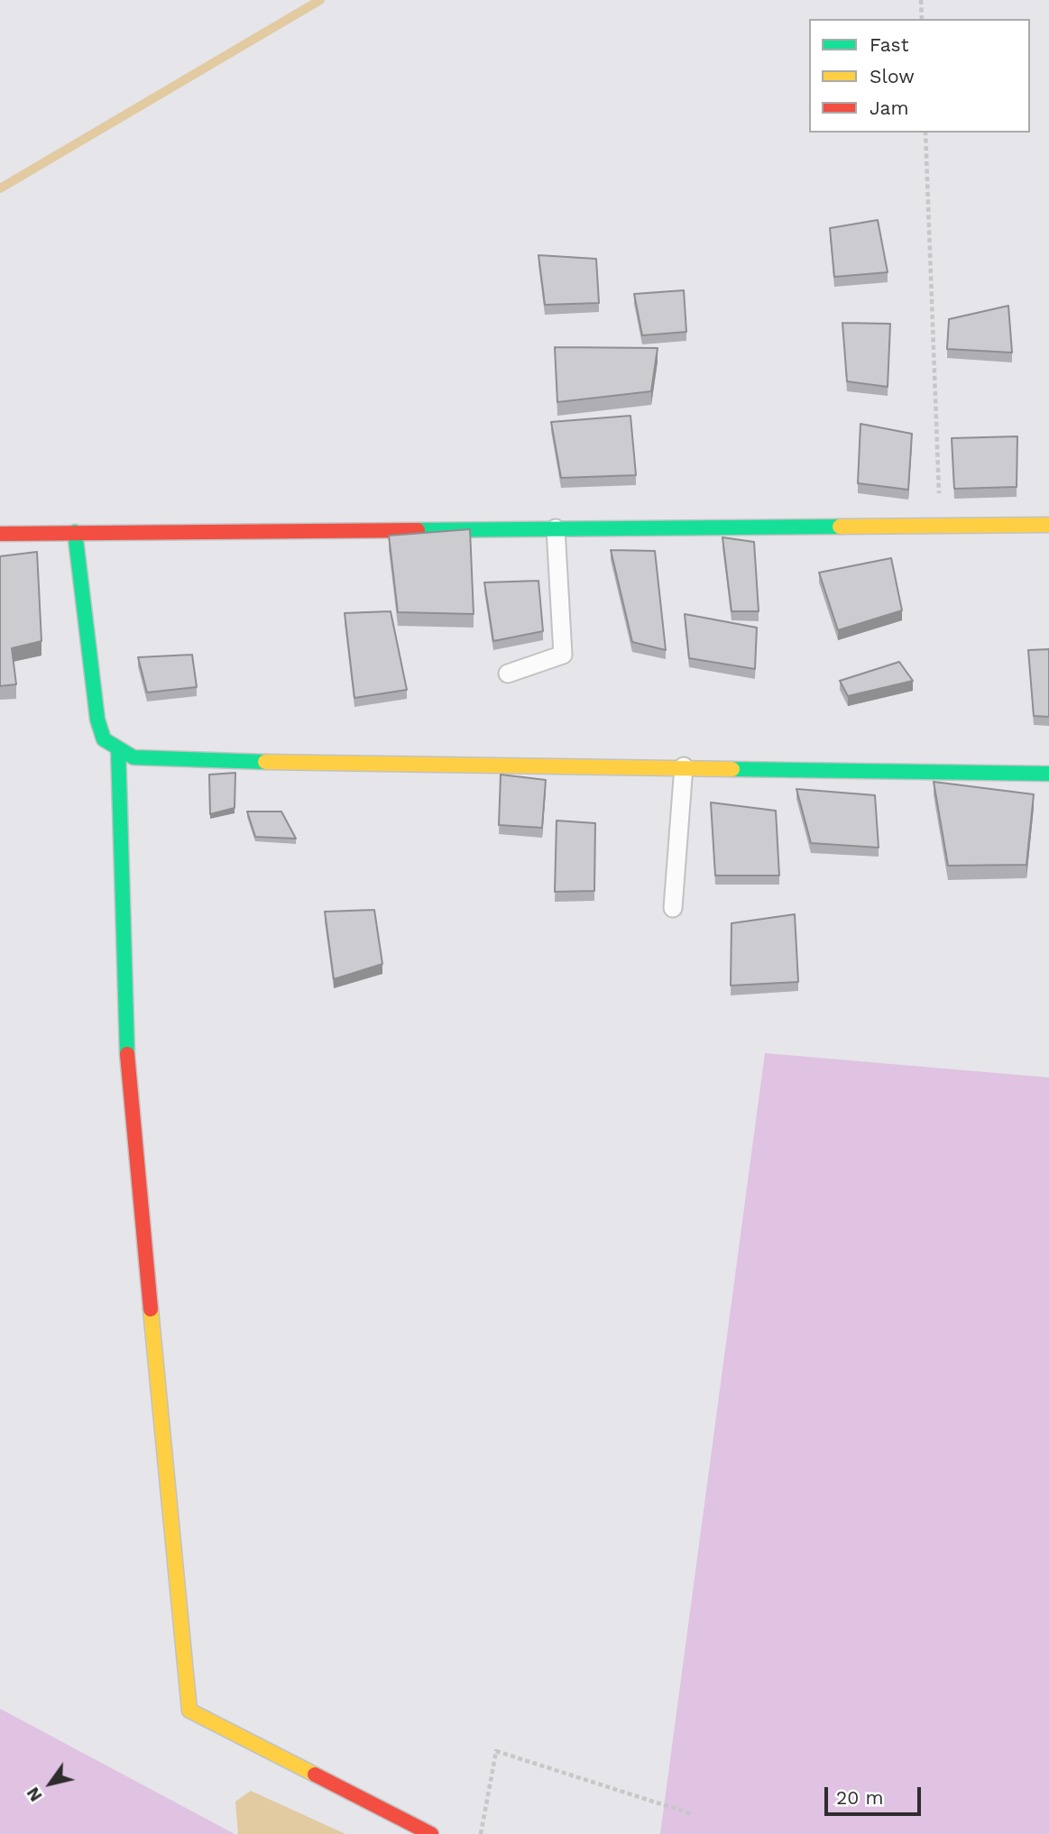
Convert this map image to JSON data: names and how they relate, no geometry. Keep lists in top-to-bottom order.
{
  "legend": ["Fast", "Slow", "Jam"],
  "scale_bar": "20 m",
  "north": "bottom left"
}
